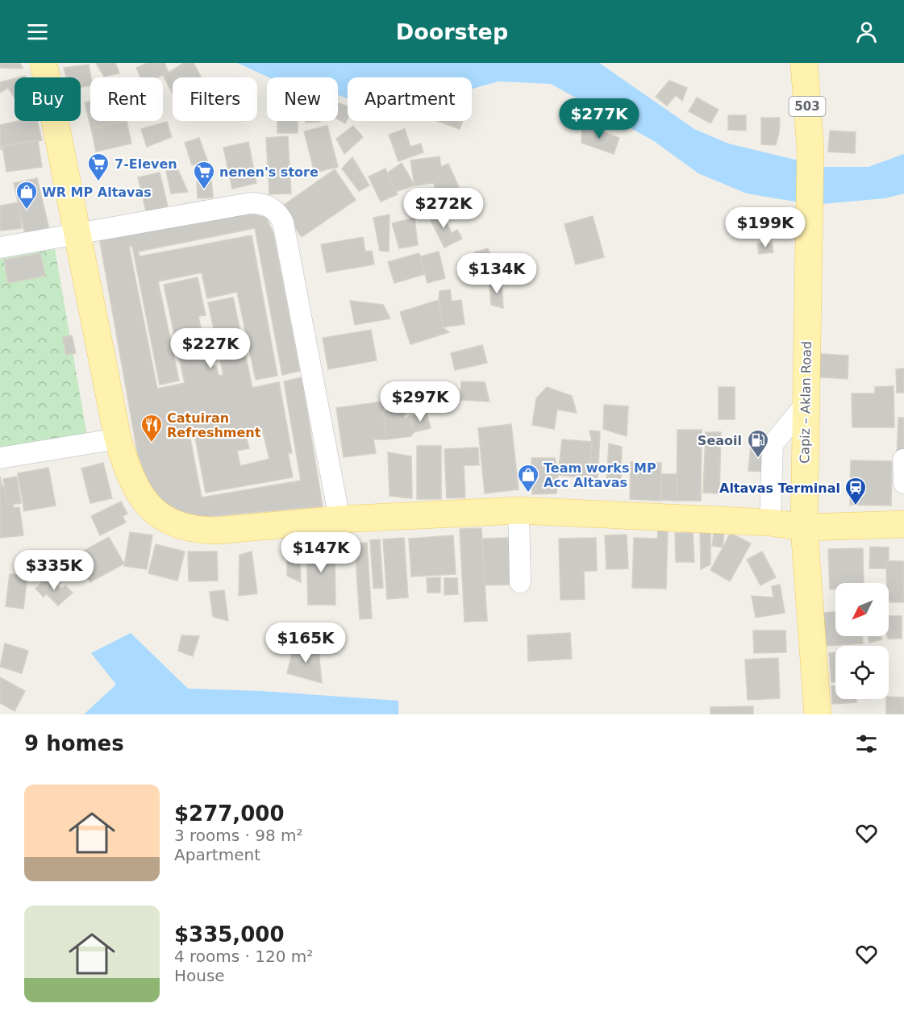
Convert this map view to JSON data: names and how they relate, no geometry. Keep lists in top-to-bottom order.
{
  "streets": {
    "main road": ["503", "Capiz – Aklan Road"]
  },
  "places": {
    "supermarket": ["7-Eleven", "nenen's store"],
    "shop": ["WR MP Altavas", "Team works MP Acc Altavas"],
    "restaurant": ["Catuiran Refreshment"],
    "fuel station": ["Seaoil"],
    "station": ["Altavas Terminal"]
  },
  "north": "bottom left",
  "page": {
    "header": "Doorstep",
    "chip": [
      "Buy",
      "Rent",
      "Filters",
      "New",
      "Apartment"
    ],
    "price": [
      "$277K",
      "$272K",
      "$199K",
      "$134K",
      "$227K",
      "$297K",
      "$147K",
      "$335K",
      "$165K"
    ],
    "heading": "9 homes",
    "list": [
      {
        "name": "$277,000",
        "note": "3 rooms · 98 m² · Apartment"
      },
      {
        "name": "$335,000",
        "note": "4 rooms · 120 m² · House"
      }
    ]
  }
}
